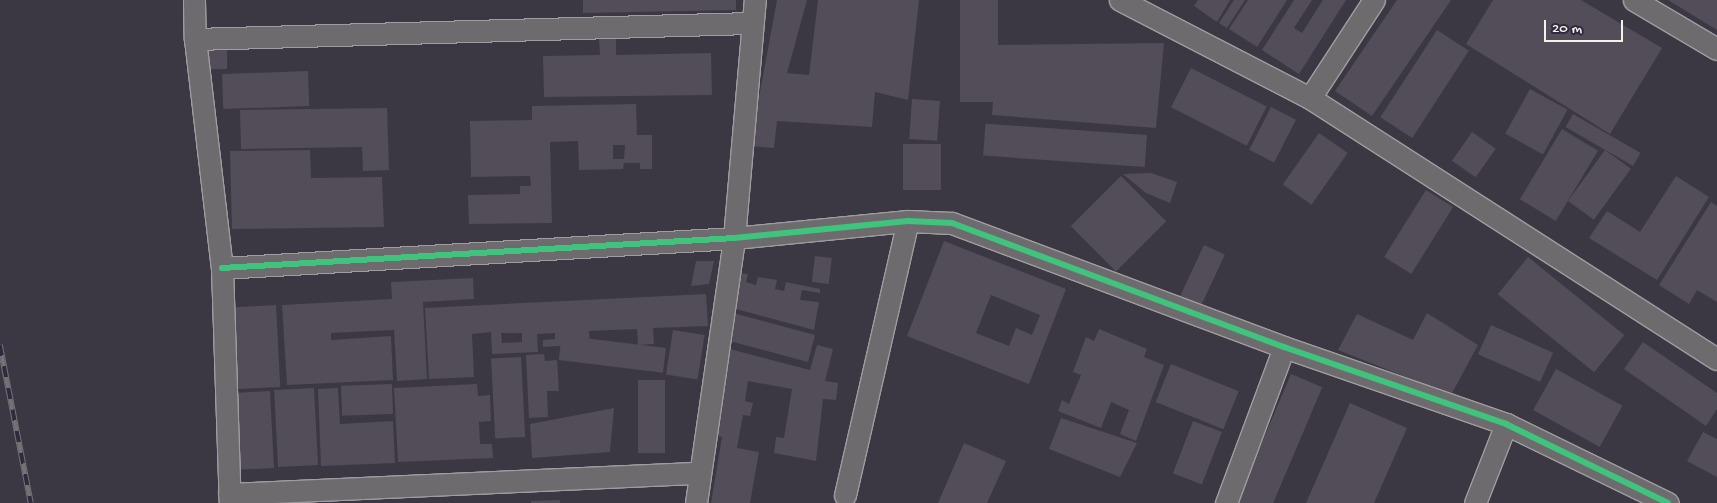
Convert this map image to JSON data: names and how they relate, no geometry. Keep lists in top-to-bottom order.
{
  "scale_bar": "20 m"
}
